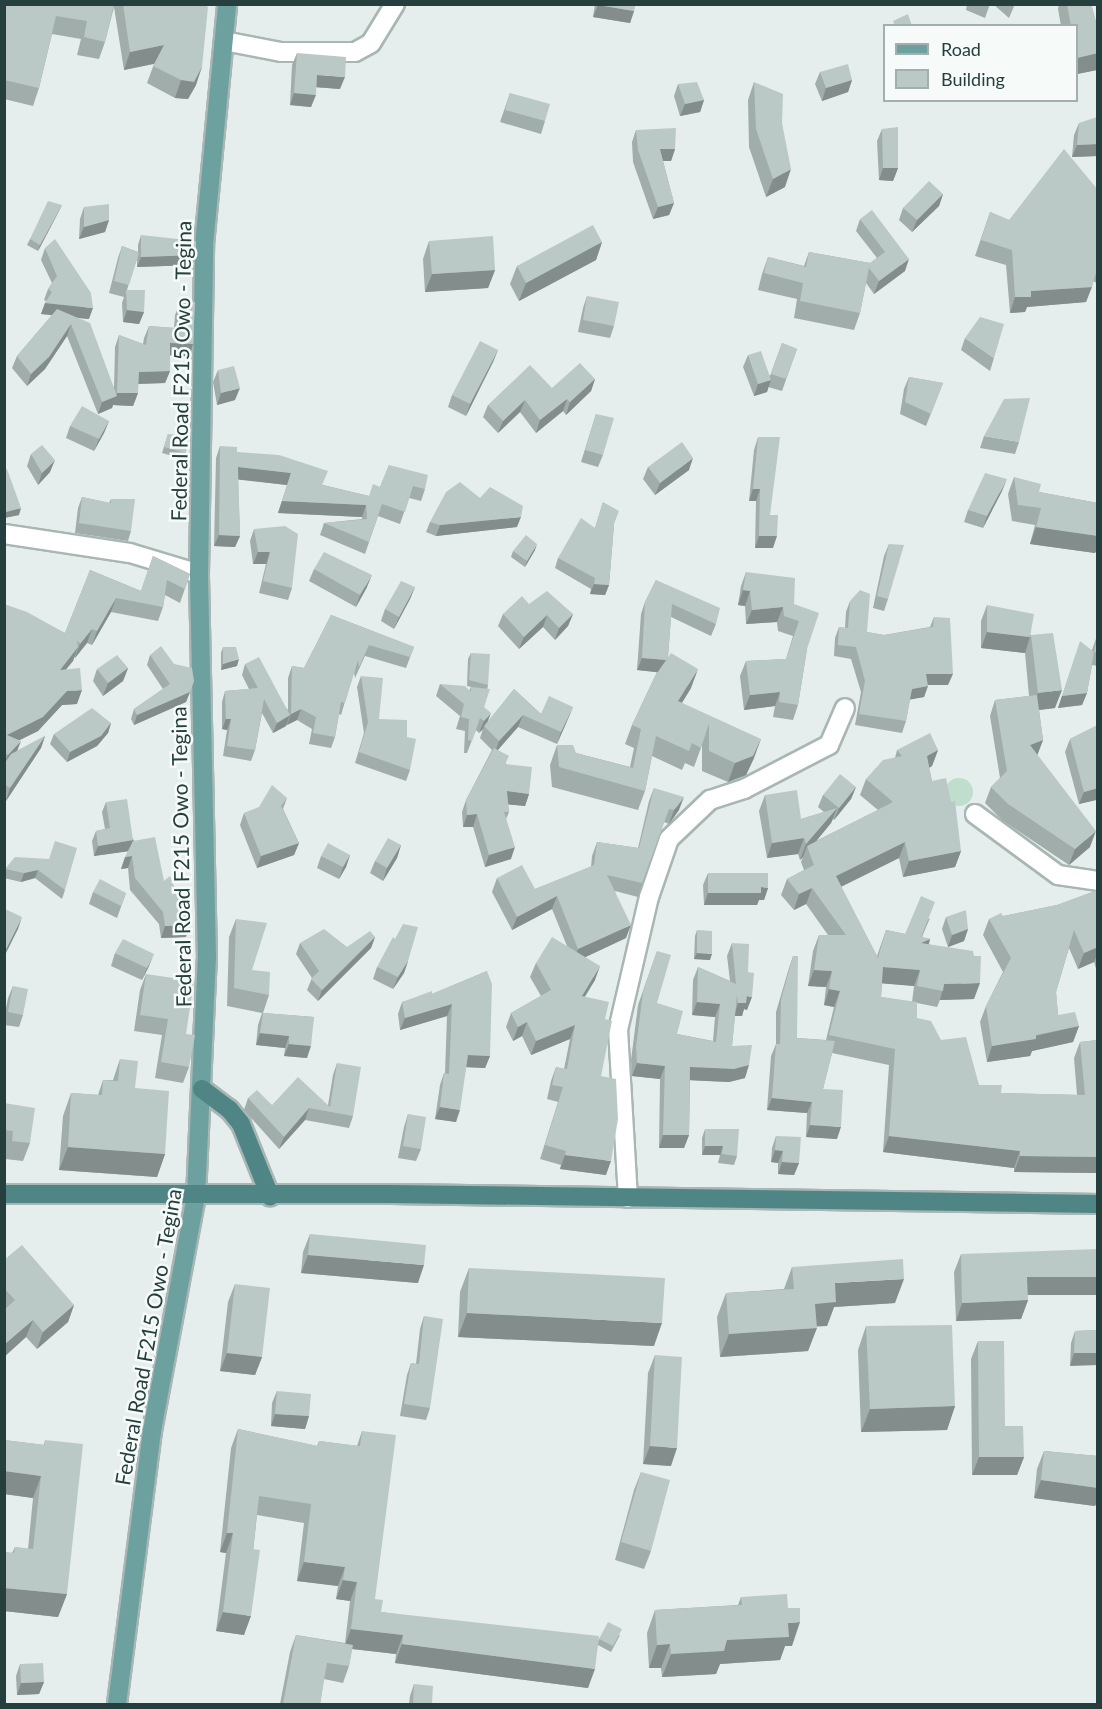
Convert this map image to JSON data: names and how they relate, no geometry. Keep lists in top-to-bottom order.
{
  "streets": {
    "main road": ["Federal Road F215 Owo - Tegina"]
  },
  "legend": ["Road", "Building"]
}
